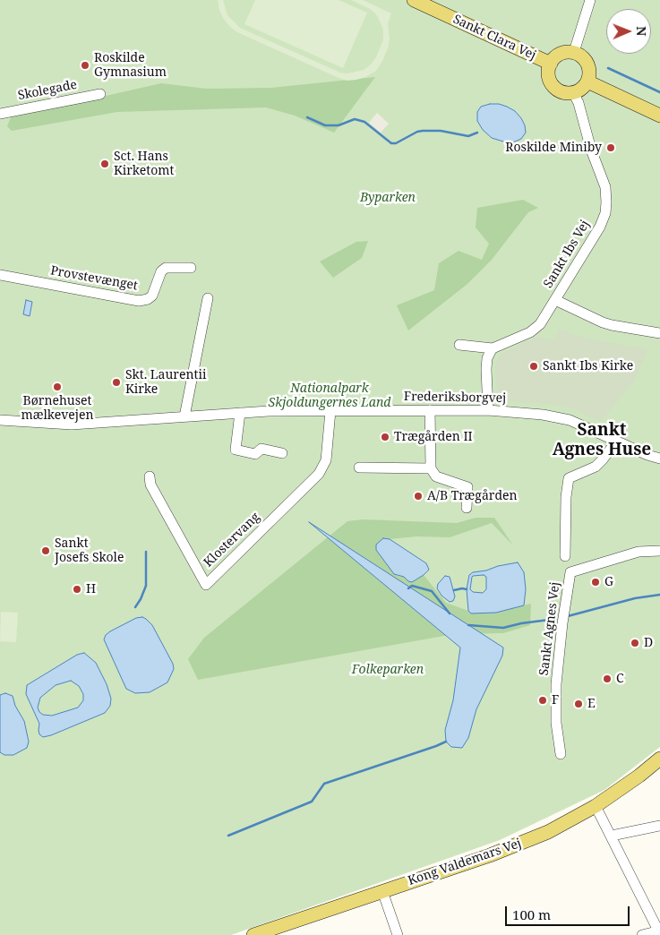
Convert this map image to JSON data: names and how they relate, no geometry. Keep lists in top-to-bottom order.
{
  "streets": {
    "main road": ["Sankt Clara Vej", "Kong Valdemars Vej"],
    "street": [
      "Skolegade",
      "Sankt Ibs Vej",
      "Provstevænget",
      "Frederiksborgvej",
      "Klostervang",
      "Sankt Agnes Vej"
    ]
  },
  "crossings": [
    ["Sankt Clara Vej", "Sankt Ibs Vej"],
    ["Frederiksborgvej", "Klostervang"]
  ],
  "districts": ["Sankt Agnes Huse"],
  "parks": ["Byparken", "Nationalpark Skjoldungernes Land", "Folkeparken"],
  "places": [
    "Roskilde Gymnasium",
    "Roskilde Miniby",
    "Sct. Hans Kirketomt",
    "Sankt Ibs Kirke",
    "Skt. Laurentii Kirke",
    "Børnehuset mælkevejen",
    "Trægården II",
    "A/B Trægården",
    "Sankt Josefs Skole",
    "G",
    "H",
    "D",
    "C",
    "F",
    "E"
  ],
  "scale_bar": "100 m",
  "north": "right"
}
